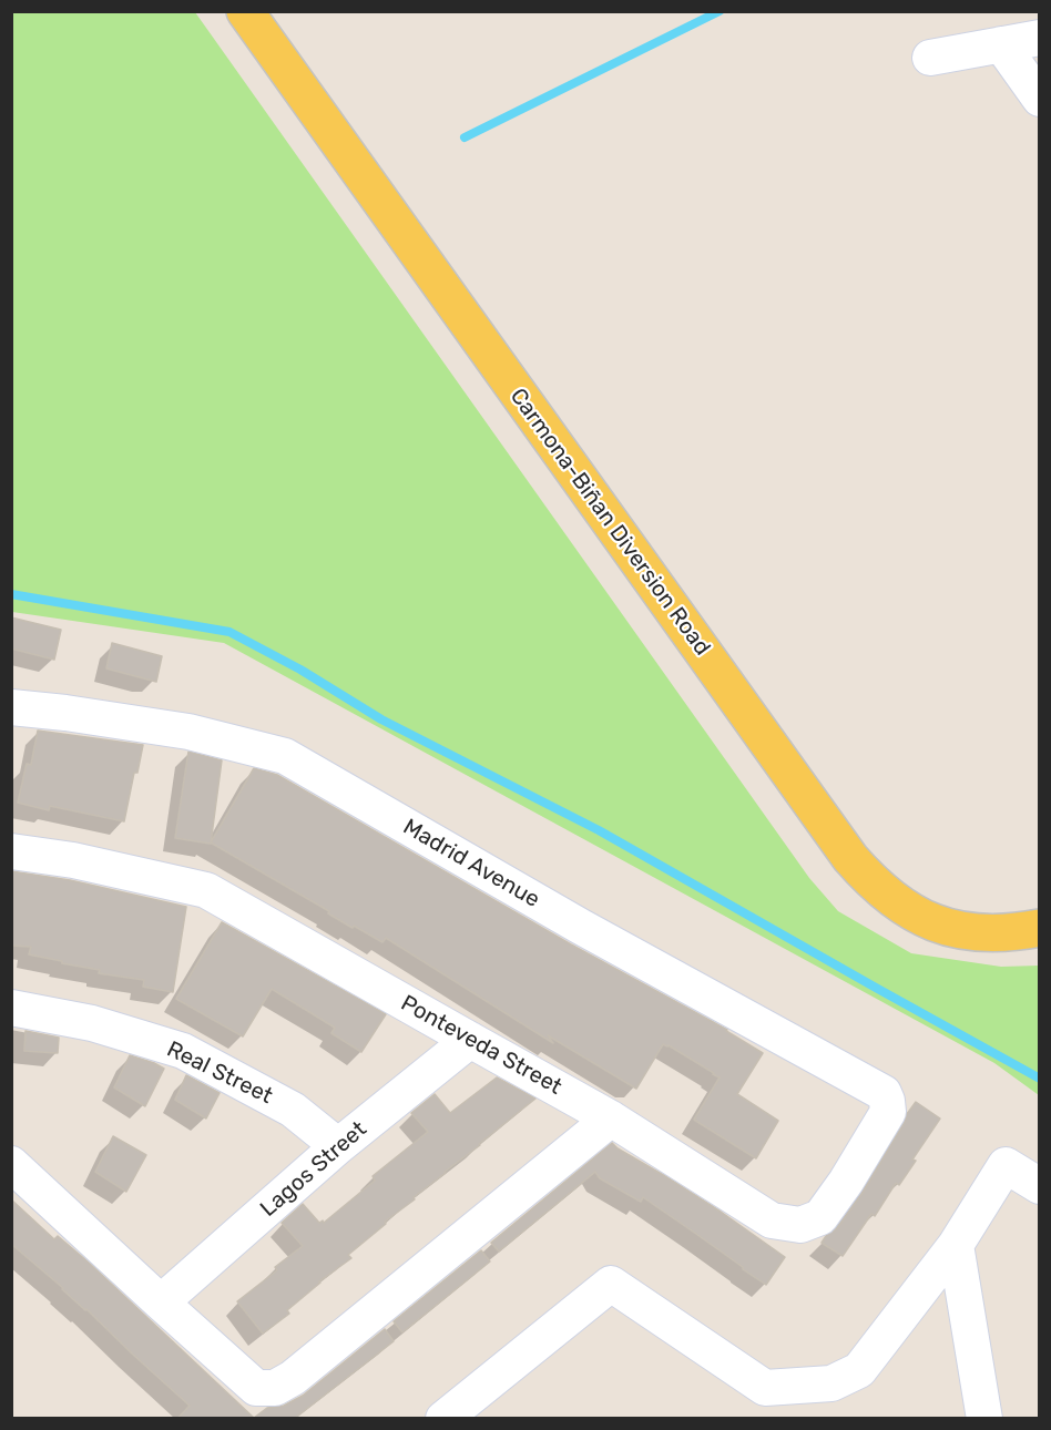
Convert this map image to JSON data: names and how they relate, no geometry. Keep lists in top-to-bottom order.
{
  "streets": {
    "main road": ["Carmona-Biñan Diversion Road"],
    "street": [
      "Madrid Avenue",
      "Ponteveda Street",
      "Real Street",
      "Lagos Street"
    ]
  },
  "crossings": [
    ["Madrid Avenue", "Ponteveda Street"],
    ["Ponteveda Street", "Lagos Street"],
    ["Real Street", "Lagos Street"]
  ]
}
